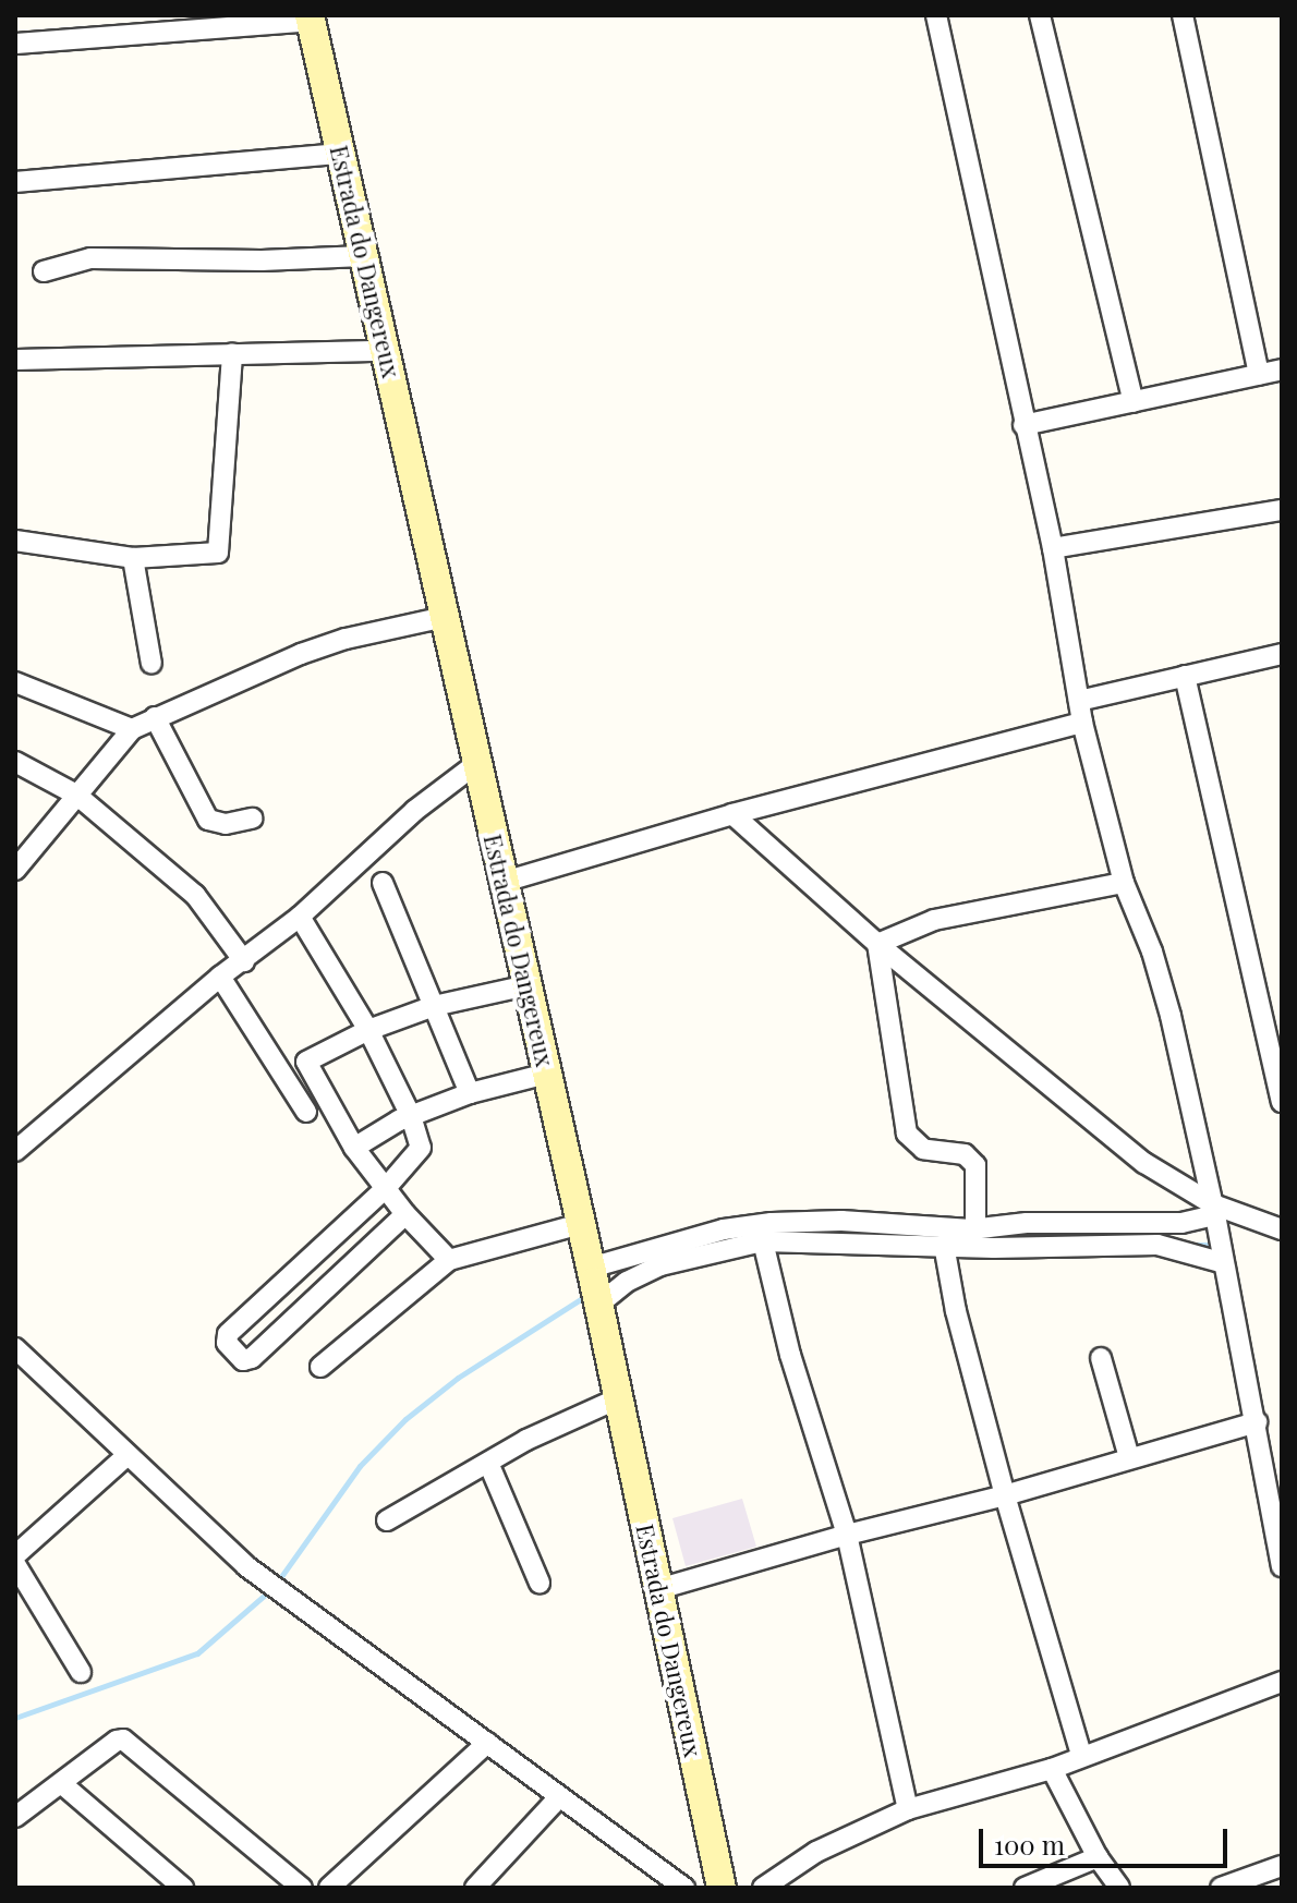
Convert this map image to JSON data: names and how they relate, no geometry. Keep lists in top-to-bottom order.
{
  "streets": {
    "main road": ["Estrada do Dangereux"]
  },
  "scale_bar": "100 m"
}
